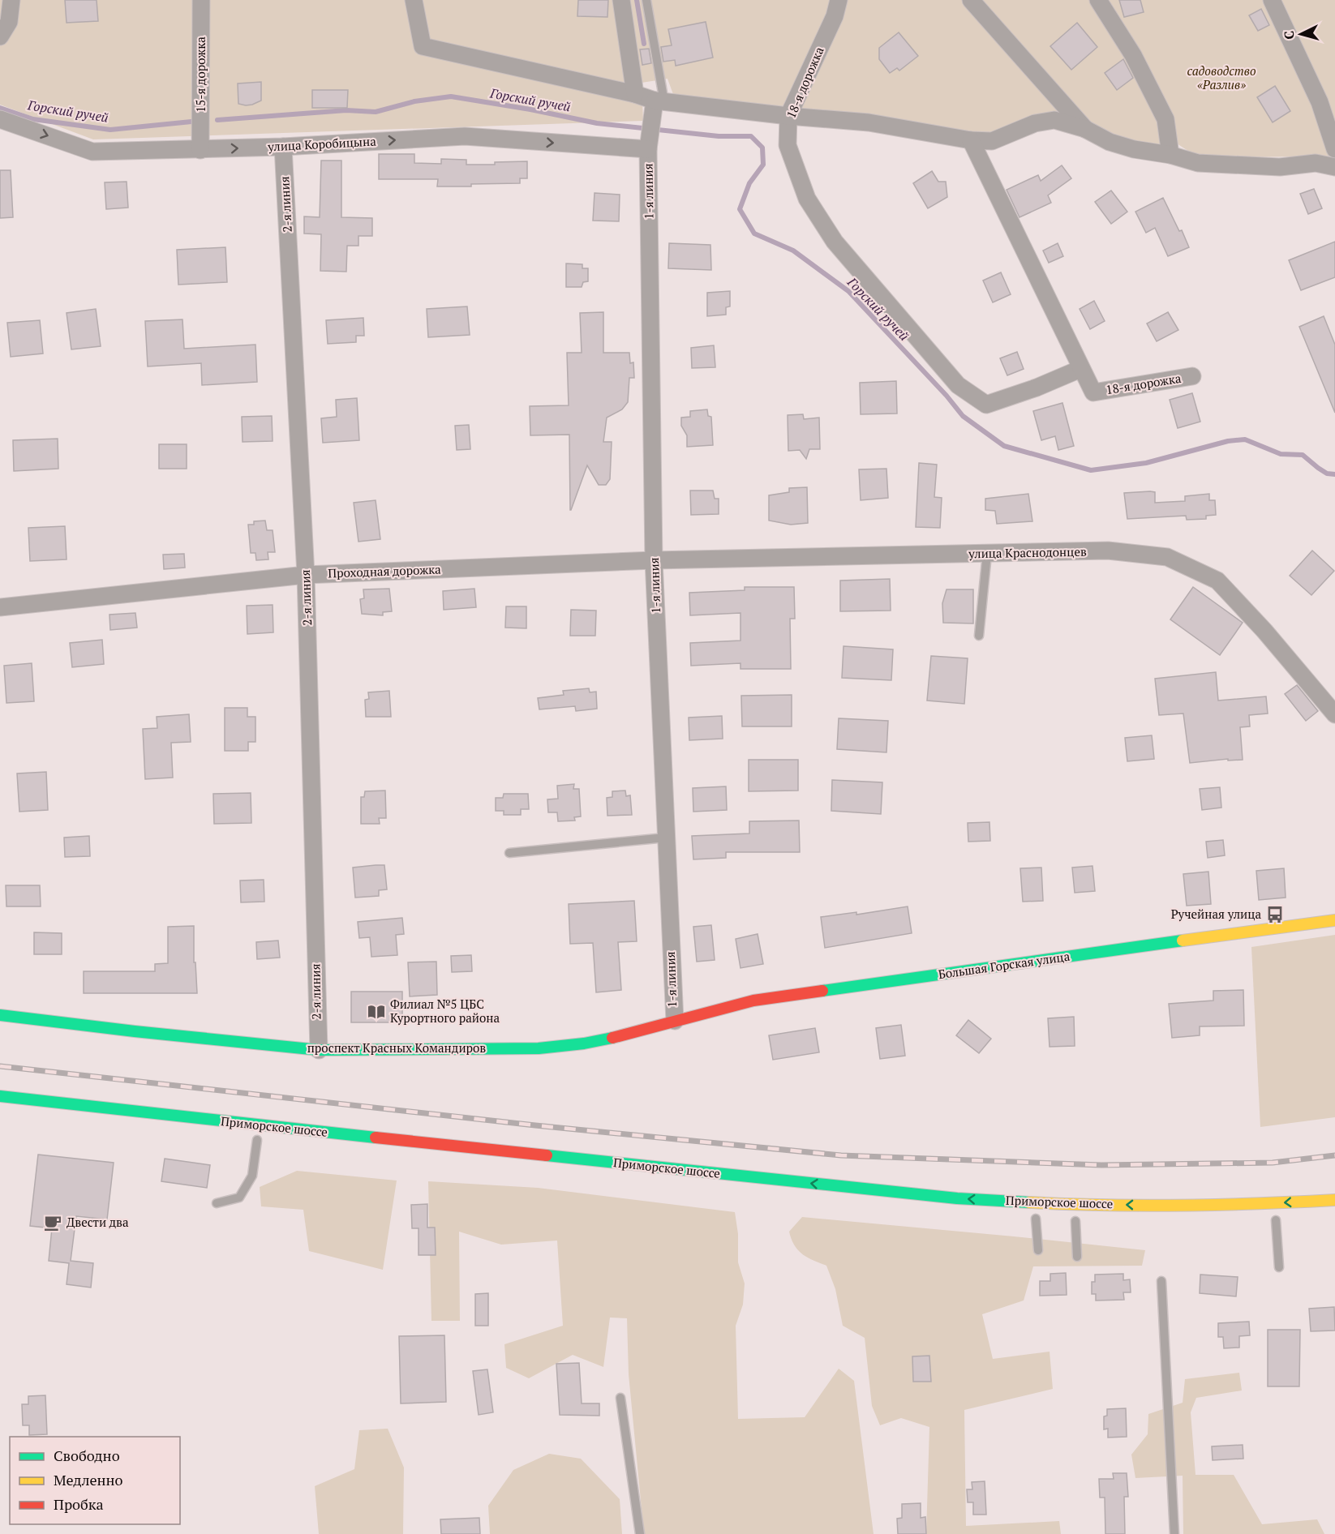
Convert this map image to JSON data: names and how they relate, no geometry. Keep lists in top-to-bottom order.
{
  "streets": {
    "main road": ["Большая Горская улица", "проспект Красных Командиров", "Приморское шоссе"],
    "street": [
      "15-я дорожка",
      "18-я дорожка",
      "улица Коробицына",
      "1-я линия",
      "2-я линия",
      "улица Краснодонцев",
      "Проходная дорожка"
    ]
  },
  "crossings": [
    ["15-я дорожка", "улица Коробицына"],
    ["улица Коробицына", "1-я линия"],
    ["улица Коробицына", "2-я линия"],
    ["1-я линия", "улица Краснодонцев"],
    ["1-я линия", "Проходная дорожка"],
    ["1-я линия", "Большая Горская улица"],
    ["1-я линия", "проспект Красных Командиров"],
    ["2-я линия", "Проходная дорожка"],
    ["2-я линия", "проспект Красных Командиров"],
    ["улица Краснодонцев", "Проходная дорожка"],
    ["Большая Горская улица", "проспект Красных Командиров"]
  ],
  "one_way": ["улица Коробицына", "Приморское шоссе"],
  "water": ["Горский ручей"],
  "parks": ["садоводство «Разлив»"],
  "places": {
    "bus stop": ["Ручейная улица"],
    "library": ["Филиал №5 ЦБС Курортного района"],
    "cafe": ["Двести два"]
  },
  "legend": ["Свободно", "Медленно", "Пробка"],
  "north": "left"
}
